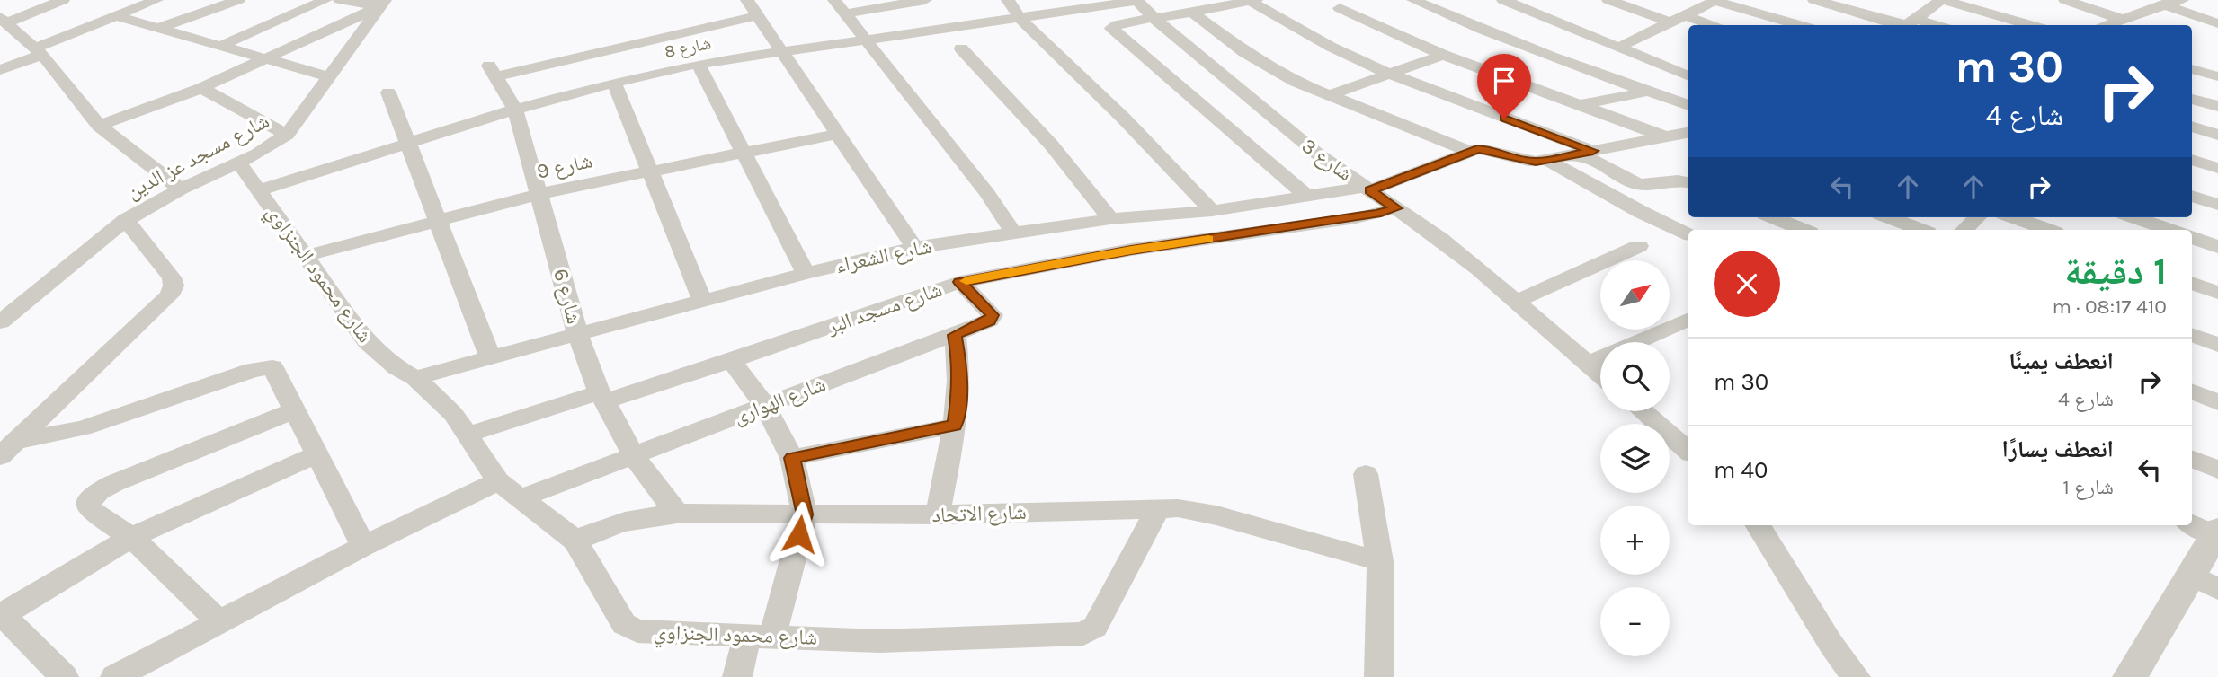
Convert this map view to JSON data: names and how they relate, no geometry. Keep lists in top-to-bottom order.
{
  "streets": {
    "street": [
      "شارع 8",
      "شارع مسجد عز الدين",
      "شارع 3",
      "شارع 9",
      "شارع الشعراء",
      "شارع محمود الجنزاوي",
      "شارع 6",
      "شارع مسجد البر",
      "شارع الهوارى",
      "شارع الاتحاد"
    ]
  },
  "crossings": [
    ["شارع 8", "شارع 3"],
    ["شارع 8", "شارع محمود الجنزاوي"],
    ["شارع 8", "شارع 6"],
    ["شارع مسجد عز الدين", "شارع محمود الجنزاوي"],
    ["شارع 3", "شارع الشعراء"],
    ["شارع 3", "شارع مسجد البر"],
    ["شارع 9", "شارع محمود الجنزاوي"],
    ["شارع 9", "شارع 6"],
    ["شارع الشعراء", "شارع محمود الجنزاوي"],
    ["شارع الشعراء", "شارع 6"],
    ["شارع محمود الجنزاوي", "شارع مسجد البر"],
    ["شارع محمود الجنزاوي", "شارع الهوارى"],
    ["شارع محمود الجنزاوي", "شارع الاتحاد"],
    ["شارع 6", "شارع مسجد البر"],
    ["شارع 6", "شارع الهوارى"],
    ["شارع 6", "شارع الاتحاد"],
    ["شارع مسجد البر", "شارع الهوارى"]
  ],
  "north": "top right",
  "page": {
    "turn": ["30 m", "شارع 4"],
    "heading": ["1 دقيقة", "410 m · 08:17"],
    "map_buttons": ["+", "−"],
    "list": [
      {
        "name": "انعطف يمينًا",
        "note": "شارع 4",
        "value": "30 m"
      },
      {
        "name": "انعطف يسارًا",
        "note": "شارع 1",
        "value": "40 m"
      }
    ]
  }
}
